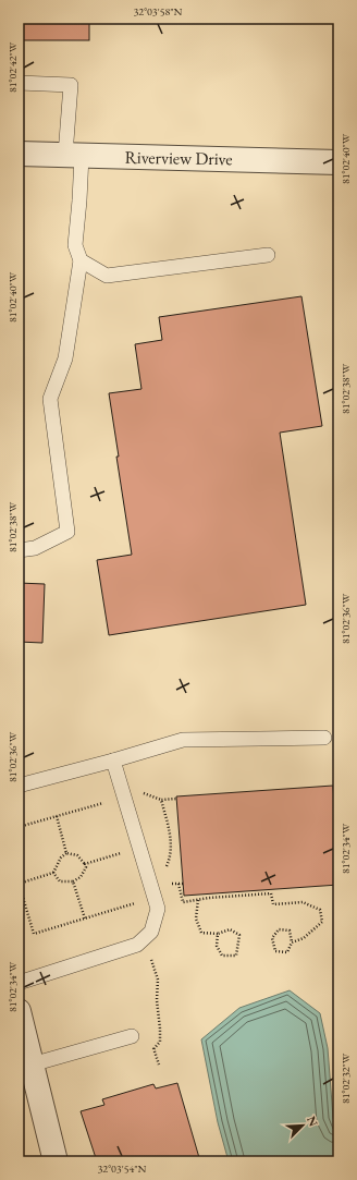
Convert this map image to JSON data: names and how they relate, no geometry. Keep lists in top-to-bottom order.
{
  "streets": {
    "street": ["Riverview Drive"]
  },
  "north": "top right",
  "coordinates": [
    "32°03'58\"N",
    "81°02'42\"W",
    "81°02'40\"W",
    "81°02'38\"W",
    "81°02'36\"W",
    "81°02'34\"W",
    "81°02'32\"W",
    "32°03'54\"N"
  ]
}
